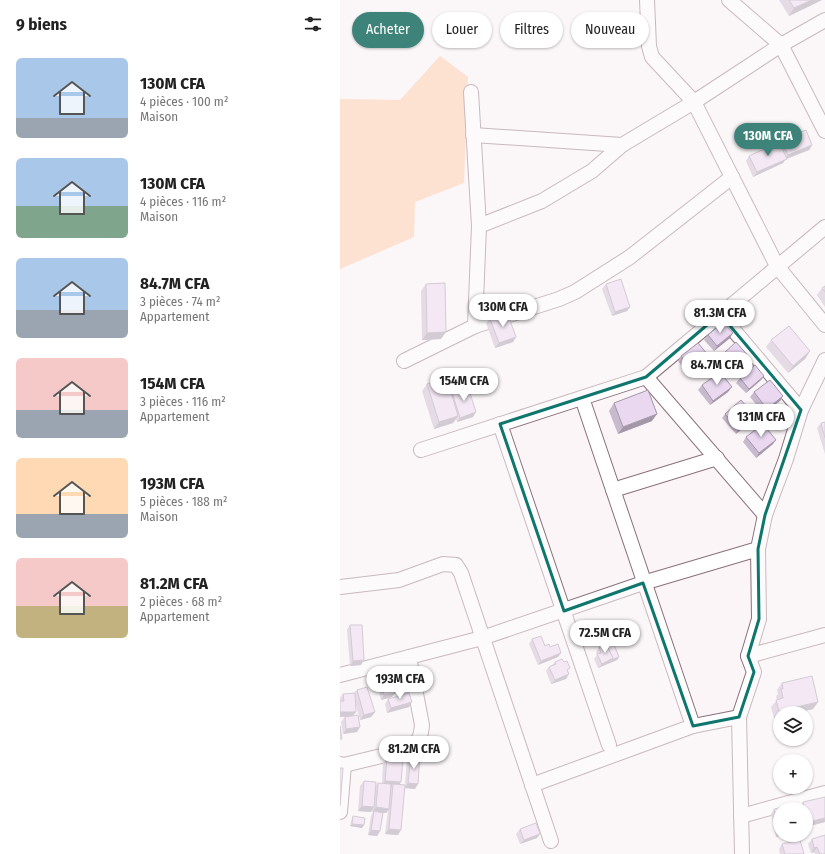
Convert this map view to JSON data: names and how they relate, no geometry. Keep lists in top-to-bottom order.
{
  "page": {
    "heading": "9 biens",
    "chip": [
      "Acheter",
      "Louer",
      "Filtres",
      "Nouveau"
    ],
    "list": [
      {
        "name": "130M CFA",
        "note": "4 pièces · 100 m² · Maison"
      },
      {
        "name": "130M CFA",
        "note": "4 pièces · 116 m² · Maison"
      },
      {
        "name": "84.7M CFA",
        "note": "3 pièces · 74 m² · Appartement"
      },
      {
        "name": "154M CFA",
        "note": "3 pièces · 116 m² · Appartement"
      },
      {
        "name": "193M CFA",
        "note": "5 pièces · 188 m² · Maison"
      },
      {
        "name": "81.2M CFA",
        "note": "2 pièces · 68 m² · Appartement"
      }
    ],
    "price": [
      "130M CFA",
      "130M CFA",
      "81.3M CFA",
      "84.7M CFA",
      "154M CFA",
      "131M CFA",
      "72.5M CFA",
      "193M CFA",
      "81.2M CFA"
    ],
    "map_buttons": ["+", "−"]
  }
}
